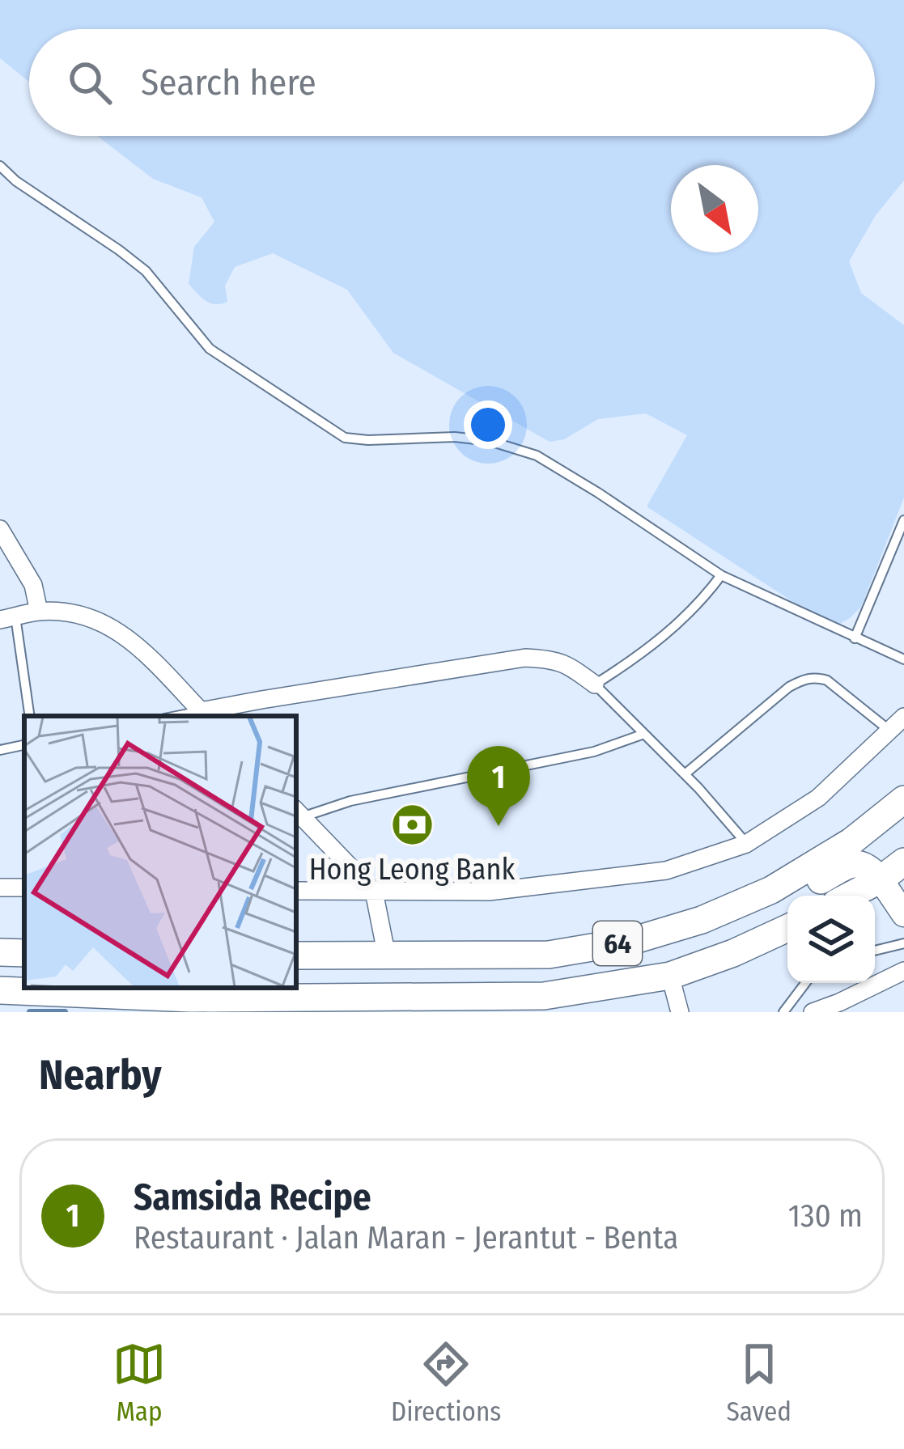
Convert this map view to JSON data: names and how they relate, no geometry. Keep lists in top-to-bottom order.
{
  "streets": {
    "main road": ["64"]
  },
  "places": {
    "bank": ["Hong Leong Bank"]
  },
  "north": "bottom right",
  "page": {
    "search": "Search here",
    "pins": "1",
    "heading": "Nearby",
    "list": [
      {
        "mark": "1",
        "name": "Samsida Recipe",
        "note": "Restaurant · Jalan Maran - Jerantut - Benta",
        "value": "130 m"
      }
    ],
    "nav": ["Map", "Directions", "Saved"]
  }
}
